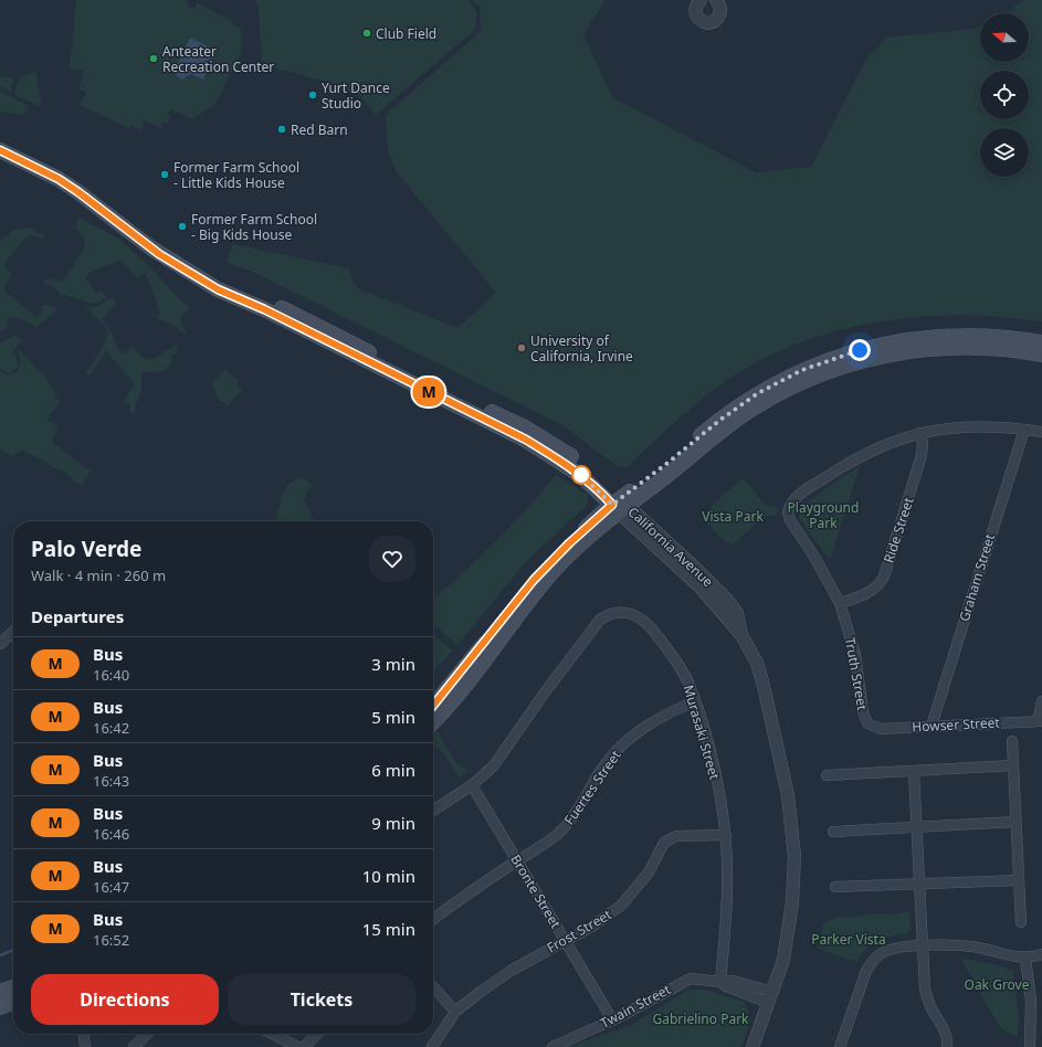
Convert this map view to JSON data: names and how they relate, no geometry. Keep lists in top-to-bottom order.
{
  "streets": {
    "main road": ["California Avenue"],
    "street": [
      "Ride Street",
      "Graham Street",
      "Truth Street",
      "Howser Street",
      "Murasaki Street",
      "Fuertes Street",
      "Bronte Street",
      "Frost Street",
      "Twain Street"
    ]
  },
  "crossings": [
    ["Ride Street", "Truth Street"],
    ["California Avenue", "Twain Street"],
    ["Graham Street", "Howser Street"],
    ["Truth Street", "Howser Street"],
    ["Murasaki Street", "Fuertes Street"],
    ["Murasaki Street", "Bronte Street"],
    ["Murasaki Street", "Frost Street"],
    ["Murasaki Street", "Twain Street"],
    ["Fuertes Street", "Bronte Street"],
    ["Bronte Street", "Frost Street"],
    ["Bronte Street", "Twain Street"]
  ],
  "parks": [
    "Playground Park",
    "Vista Park",
    "Parker Vista",
    "Oak Grove",
    "Gabrielino Park"
  ],
  "places": [
    "Club Field",
    "Anteater Recreation Center",
    "Yurt Dance Studio",
    "Red Barn",
    "Former Farm School - Little Kids House",
    "Former Farm School - Big Kids House",
    "University of California, Irvine"
  ],
  "lines": ["bus line M"],
  "north": "left",
  "page": {
    "on_map": "M",
    "heading": [
      ["Palo Verde", "Walk · 4 min · 260 m"],
      "Departures"
    ],
    "list": [
      {
        "mark": "M",
        "name": "Bus",
        "note": "16:40",
        "value": "3 min"
      },
      {
        "mark": "M",
        "name": "Bus",
        "note": "16:42",
        "value": "5 min"
      },
      {
        "mark": "M",
        "name": "Bus",
        "note": "16:43",
        "value": "6 min"
      },
      {
        "mark": "M",
        "name": "Bus",
        "note": "16:46",
        "value": "9 min"
      },
      {
        "mark": "M",
        "name": "Bus",
        "note": "16:47",
        "value": "10 min"
      },
      {
        "mark": "M",
        "name": "Bus",
        "note": "16:52",
        "value": "15 min"
      }
    ],
    "buttons": ["Directions", "Tickets"]
  }
}
